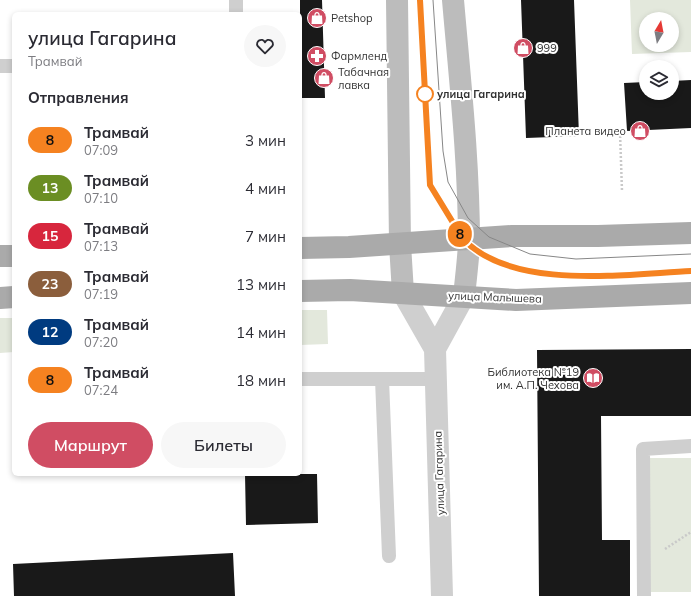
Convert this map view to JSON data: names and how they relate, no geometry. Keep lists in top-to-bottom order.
{
  "streets": {
    "main road": ["улица Малышева", "улица Гагарина"]
  },
  "crossings": [
    ["улица Малышева", "улица Гагарина"]
  ],
  "places": {
    "shop": [
      "Petshop",
      "999",
      "Табачная лавка",
      "Планета видео"
    ],
    "pharmacy": ["Фармленд"],
    "other": ["улица Гагарина"],
    "library": ["Библиотека №19 им. А.П. Чехова"]
  },
  "lines": ["tram line 8"],
  "north": "top",
  "page": {
    "on_map": "8",
    "heading": [
      ["улица Гагарина", "Трамвай"],
      "Отправления"
    ],
    "list": [
      {
        "mark": "8",
        "name": "Трамвай",
        "note": "07:09",
        "value": "3 мин"
      },
      {
        "mark": "13",
        "name": "Трамвай",
        "note": "07:10",
        "value": "4 мин"
      },
      {
        "mark": "15",
        "name": "Трамвай",
        "note": "07:13",
        "value": "7 мин"
      },
      {
        "mark": "23",
        "name": "Трамвай",
        "note": "07:19",
        "value": "13 мин"
      },
      {
        "mark": "12",
        "name": "Трамвай",
        "note": "07:20",
        "value": "14 мин"
      },
      {
        "mark": "8",
        "name": "Трамвай",
        "note": "07:24",
        "value": "18 мин"
      }
    ],
    "buttons": ["Маршрут", "Билеты"]
  }
}
